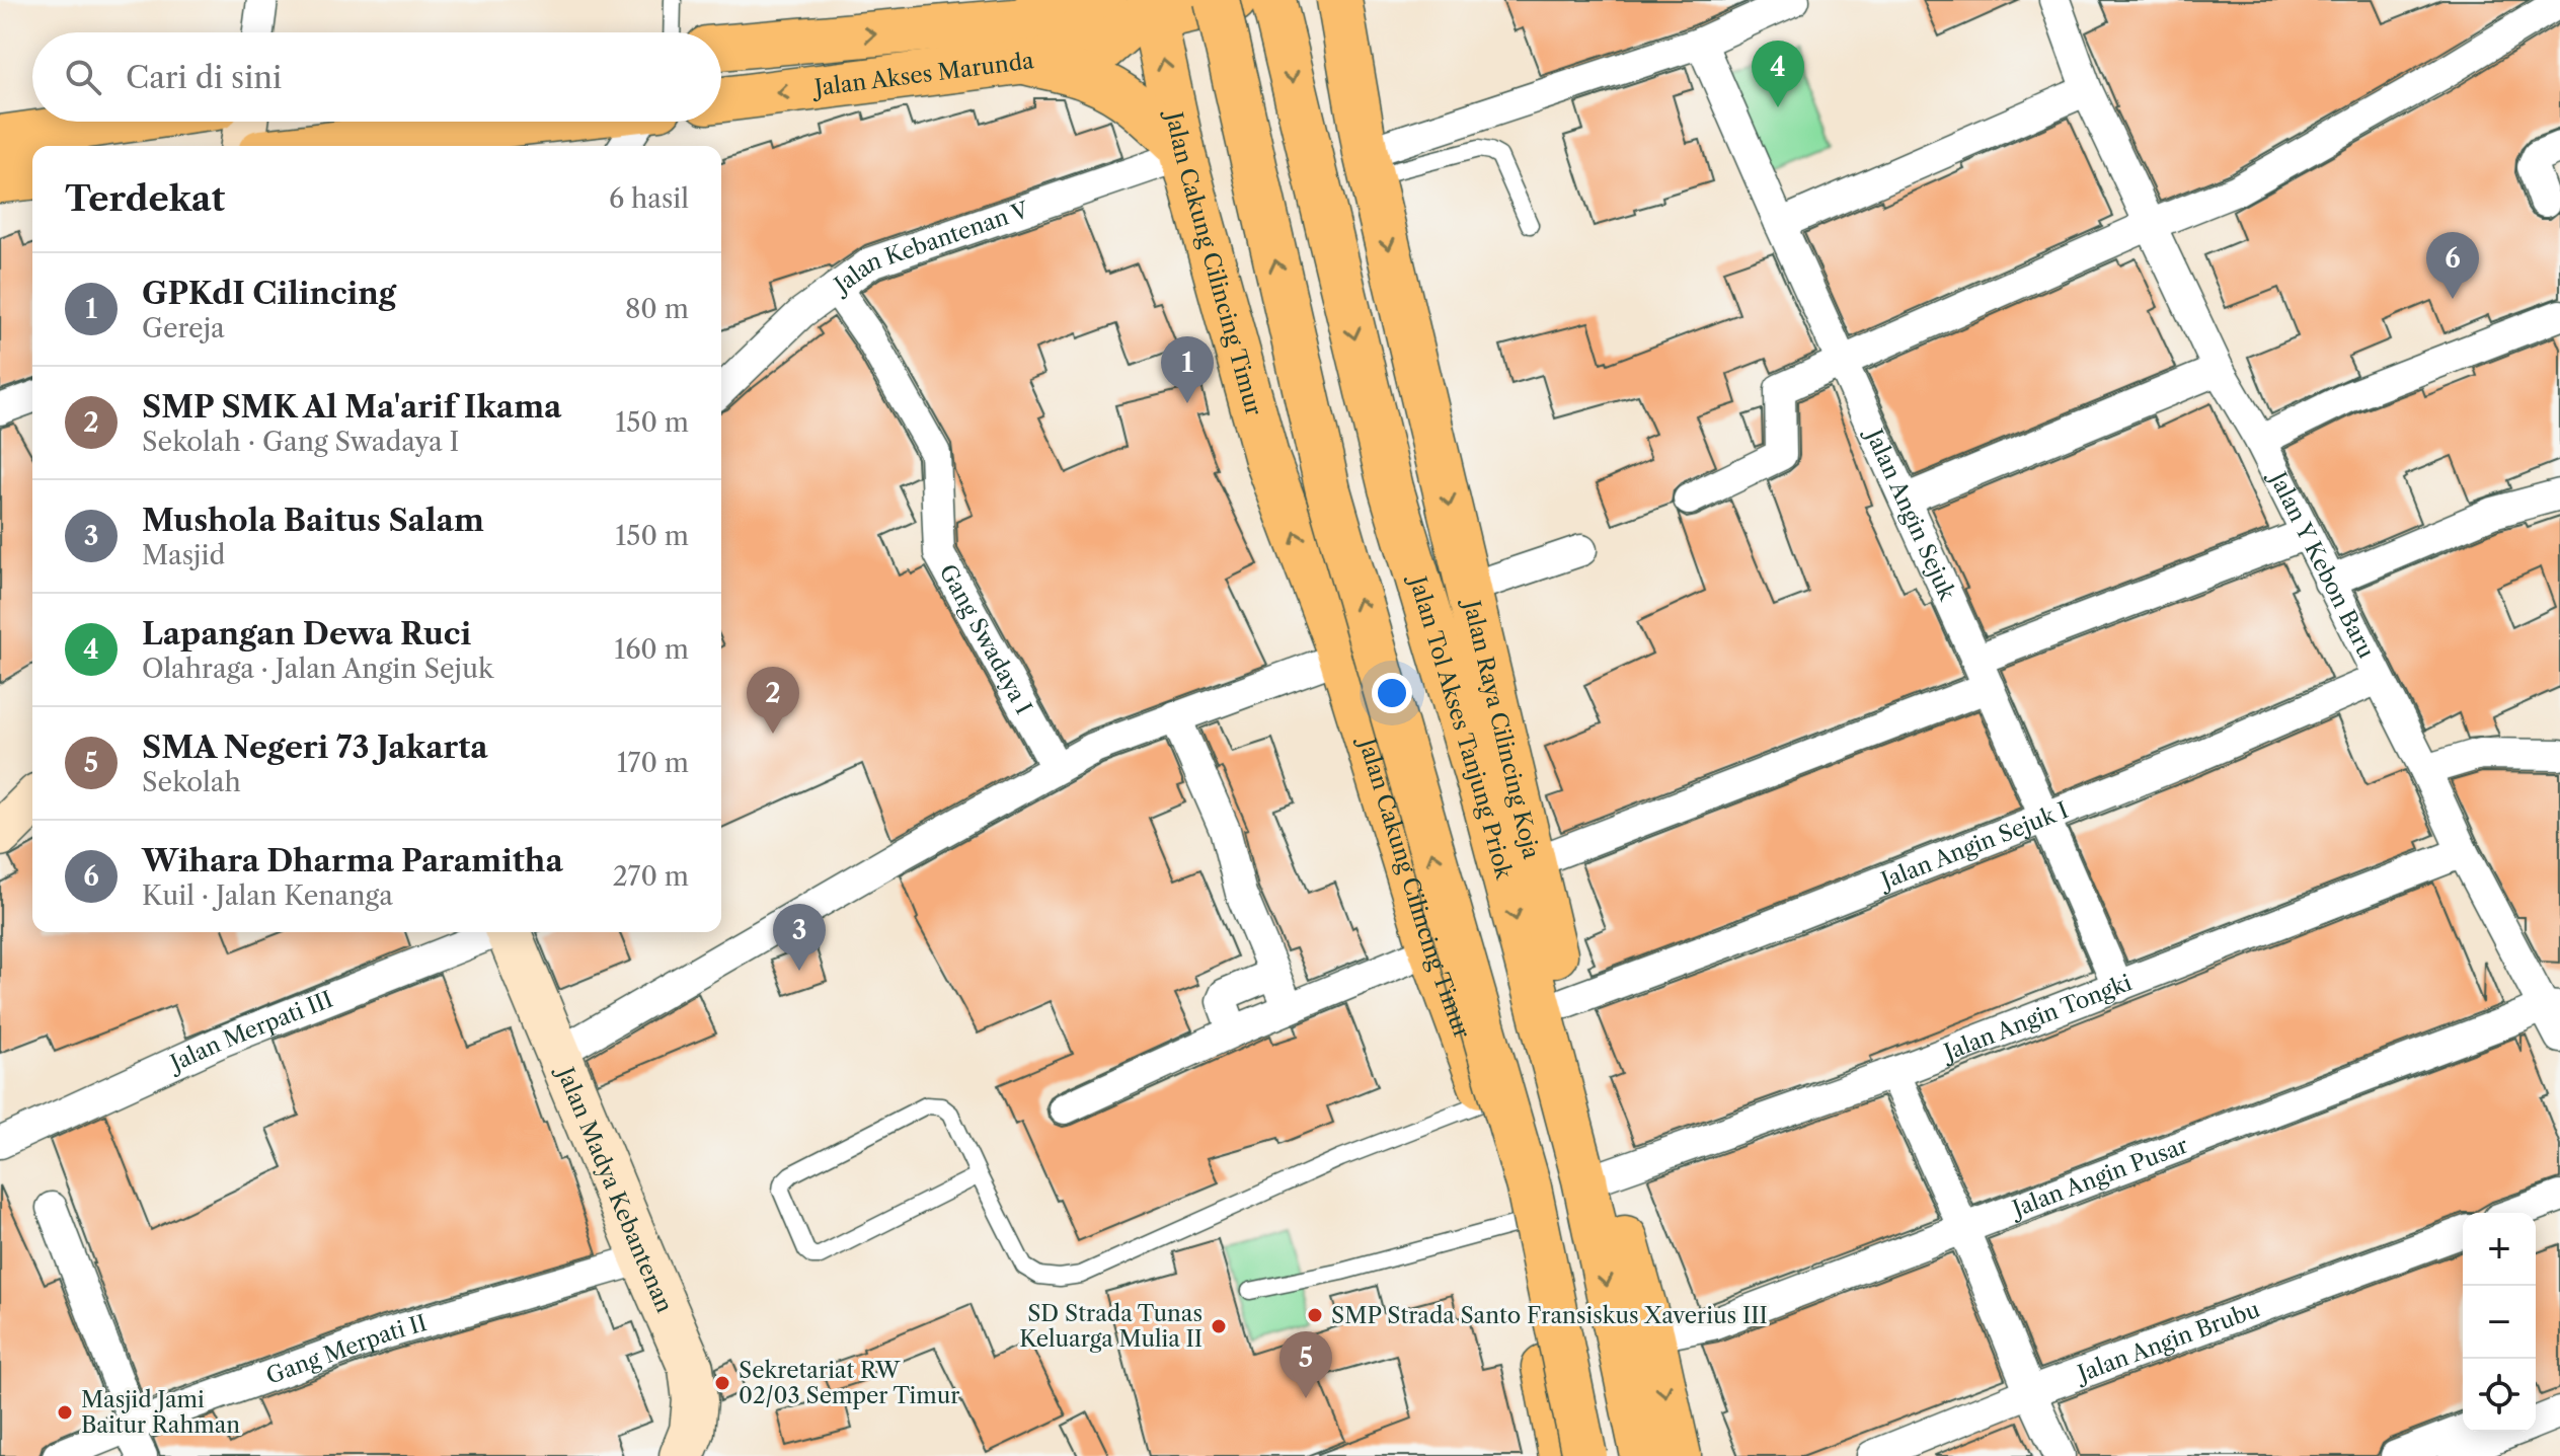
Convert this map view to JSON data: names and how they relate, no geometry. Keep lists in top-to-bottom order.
{
  "streets": {
    "main road": [
      "Jalan Akses Marunda",
      "Jalan Cakung Cilincing Timur",
      "Jalan Tol Akses Tanjung Priok",
      "Jalan Raya Cilincing Koja"
    ],
    "street": [
      "Jalan Kebantenan V",
      "Jalan Angin Sejuk",
      "Jalan Y Kebon Baru",
      "Gang Swadaya I",
      "Jalan Angin Sejuk I",
      "Jalan Angin Tongki",
      "Jalan Merpati III",
      "Jalan Angin Pusar",
      "Jalan Madya Kebantenan",
      "Jalan Angin Brubu",
      "Gang Merpati II"
    ]
  },
  "crossings": [
    ["Jalan Akses Marunda", "Jalan Cakung Cilincing Timur"],
    ["Jalan Kebantenan V", "Jalan Cakung Cilincing Timur"],
    ["Jalan Kebantenan V", "Gang Swadaya I"],
    ["Jalan Angin Sejuk", "Jalan Angin Sejuk I"],
    ["Jalan Angin Sejuk", "Jalan Angin Tongki"],
    ["Jalan Y Kebon Baru", "Jalan Angin Sejuk I"],
    ["Jalan Y Kebon Baru", "Jalan Angin Tongki"],
    ["Jalan Y Kebon Baru", "Jalan Angin Pusar"],
    ["Jalan Raya Cilincing Koja", "Jalan Angin Sejuk I"],
    ["Jalan Raya Cilincing Koja", "Jalan Angin Tongki"],
    ["Jalan Raya Cilincing Koja", "Jalan Angin Pusar"],
    ["Jalan Madya Kebantenan", "Gang Merpati II"]
  ],
  "places": [
    "SMP Strada Santo Fransiskus Xaverius III",
    "SD Strada Tunas Keluarga Mulia II",
    "Sekretariat RW 02/03 Semper Timur",
    "Masjid Jami Baitur Rahman"
  ],
  "page": {
    "search": "Cari di sini",
    "pins": [
      "4",
      "6",
      "1",
      "2",
      "3",
      "5"
    ],
    "heading": ["Terdekat", "6 hasil"],
    "list": [
      {
        "mark": "1",
        "name": "GPKdI Cilincing",
        "note": "Gereja",
        "value": "80 m"
      },
      {
        "mark": "2",
        "name": "SMP SMK Al Ma'arif Ikama",
        "note": "Sekolah · Gang Swadaya I",
        "value": "150 m"
      },
      {
        "mark": "3",
        "name": "Mushola Baitus Salam",
        "note": "Masjid",
        "value": "150 m"
      },
      {
        "mark": "4",
        "name": "Lapangan Dewa Ruci",
        "note": "Olahraga · Jalan Angin Sejuk",
        "value": "160 m"
      },
      {
        "mark": "5",
        "name": "SMA Negeri 73 Jakarta",
        "note": "Sekolah",
        "value": "170 m"
      },
      {
        "mark": "6",
        "name": "Wihara Dharma Paramitha",
        "note": "Kuil · Jalan Kenanga",
        "value": "270 m"
      }
    ],
    "map_buttons": ["+", "−"]
  }
}
